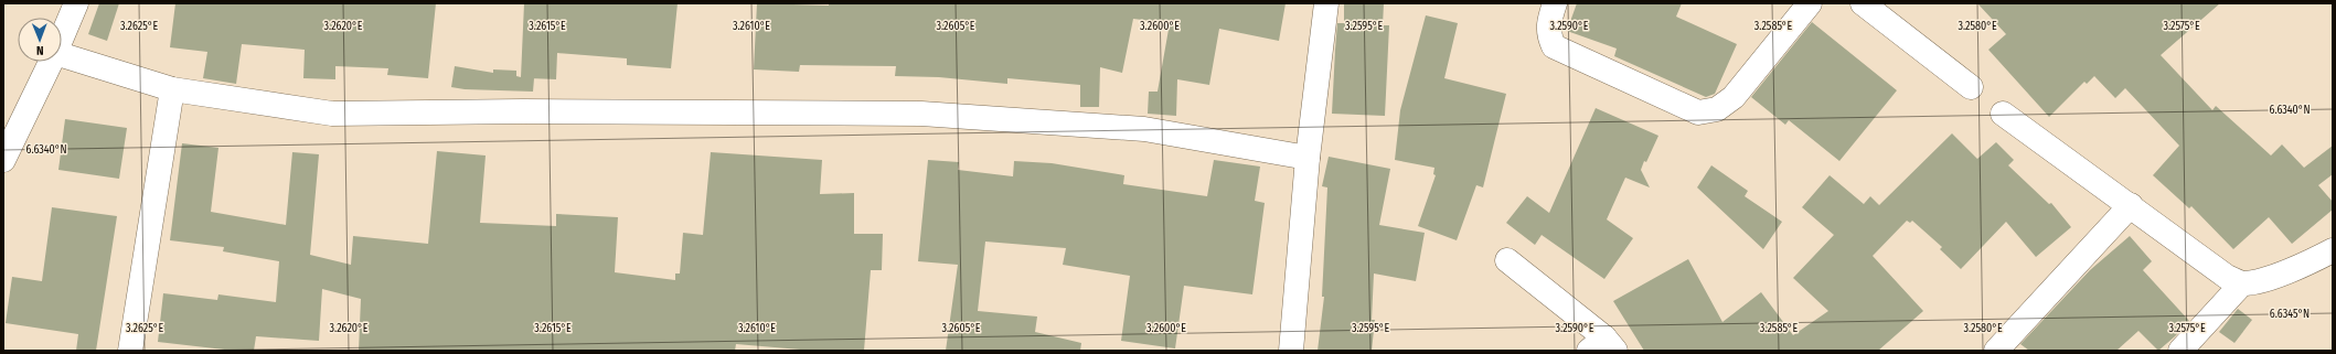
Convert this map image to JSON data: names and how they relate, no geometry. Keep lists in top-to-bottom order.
{
  "north": "bottom",
  "coordinates": [
    "3.2625°E",
    "3.2620°E",
    "3.2615°E",
    "3.2610°E",
    "3.2605°E",
    "3.2600°E",
    "3.2595°E",
    "3.2590°E",
    "3.2585°E",
    "3.2580°E",
    "3.2575°E",
    "6.6340°N",
    "6.6345°N"
  ]
}
